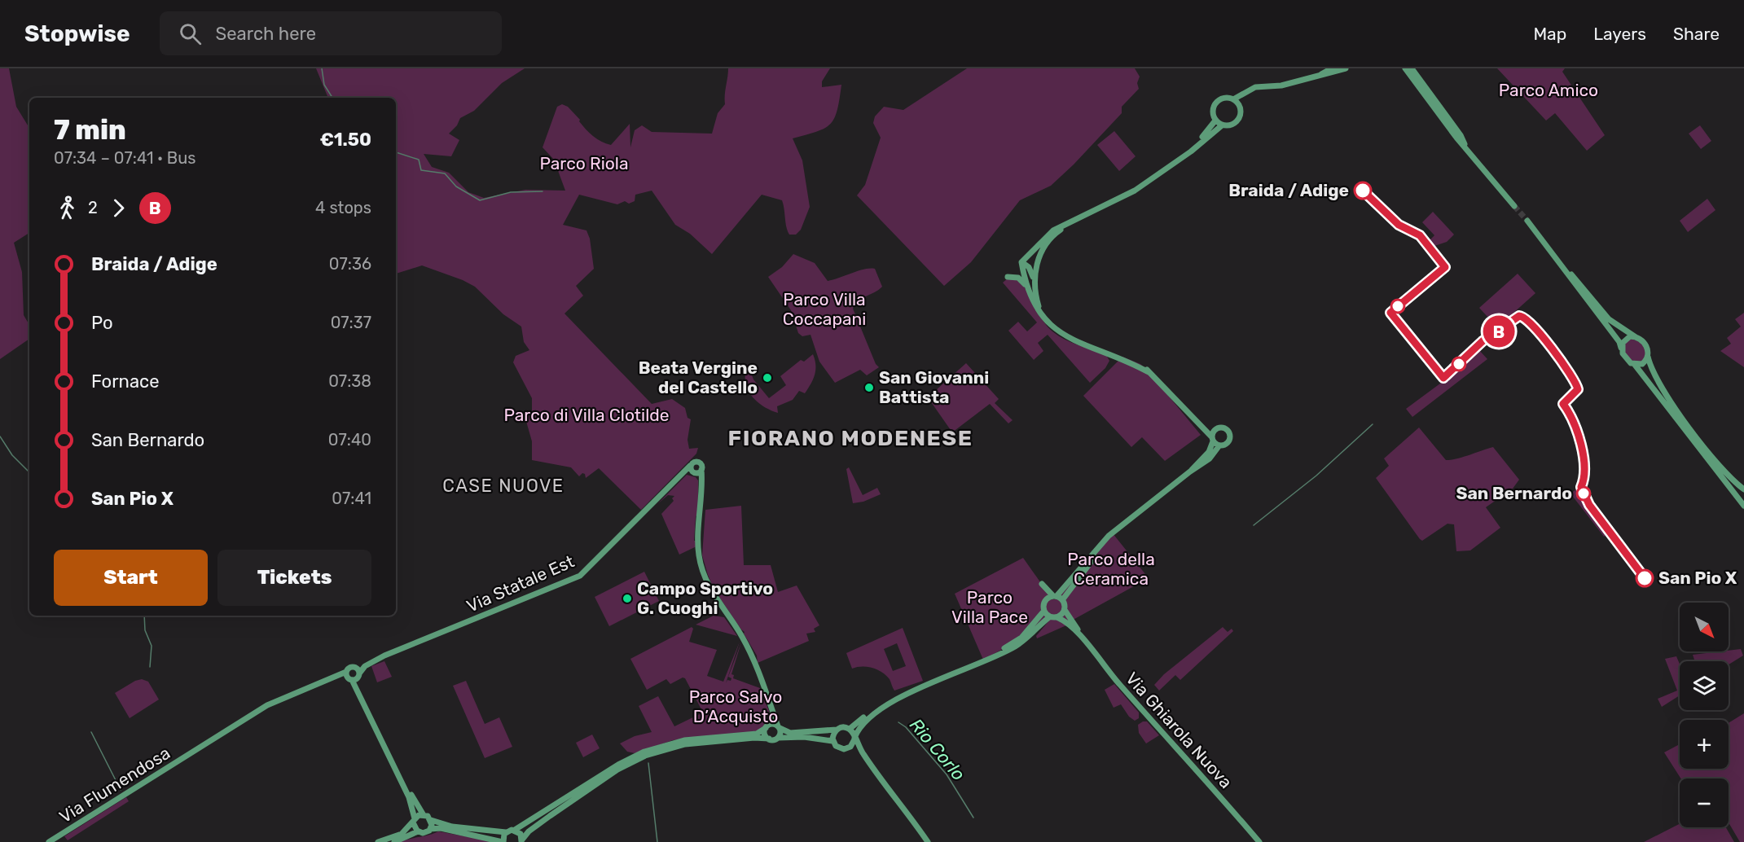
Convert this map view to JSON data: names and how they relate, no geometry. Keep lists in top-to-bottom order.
{
  "streets": {
    "street": ["Via Statale Est", "Via Ghiarola Nuova", "Via Flumendosa"]
  },
  "crossings": [
    ["Via Statale Est", "Via Flumendosa"]
  ],
  "districts": ["FIORANO MODENESE", "CASE NUOVE"],
  "water": ["Rio Corlo"],
  "parks": [
    "Parco Amico",
    "Parco Riola",
    "Parco Villa Coccapani",
    "Parco di Villa Clotilde",
    "Parco della Ceramica",
    "Parco Villa Pace",
    "Parco Salvo D’Acquisto"
  ],
  "places": [
    "Braida / Adige",
    "Beata Vergine del Castello",
    "San Giovanni Battista",
    "San Bernardo",
    "San Pio X",
    "Campo Sportivo G. Cuoghi"
  ],
  "lines": ["bus line B"],
  "north": "bottom right",
  "page": {
    "header": "Stopwise",
    "search": "Search here",
    "nav": ["Map", "Layers", "Share"],
    "on_map": "B",
    "heading": ["7 min", "07:34 – 07:41 · Bus", "€1.50"],
    "legs": ["2", "B", "4 stops"],
    "list": [
      {
        "name": "Braida / Adige",
        "value": "07:36"
      },
      {
        "name": "Po",
        "value": "07:37"
      },
      {
        "name": "Fornace",
        "value": "07:38"
      },
      {
        "name": "San Bernardo",
        "value": "07:40"
      },
      {
        "name": "San Pio X",
        "value": "07:41"
      }
    ],
    "buttons": ["Start", "Tickets"],
    "map_buttons": ["+", "−"]
  }
}
